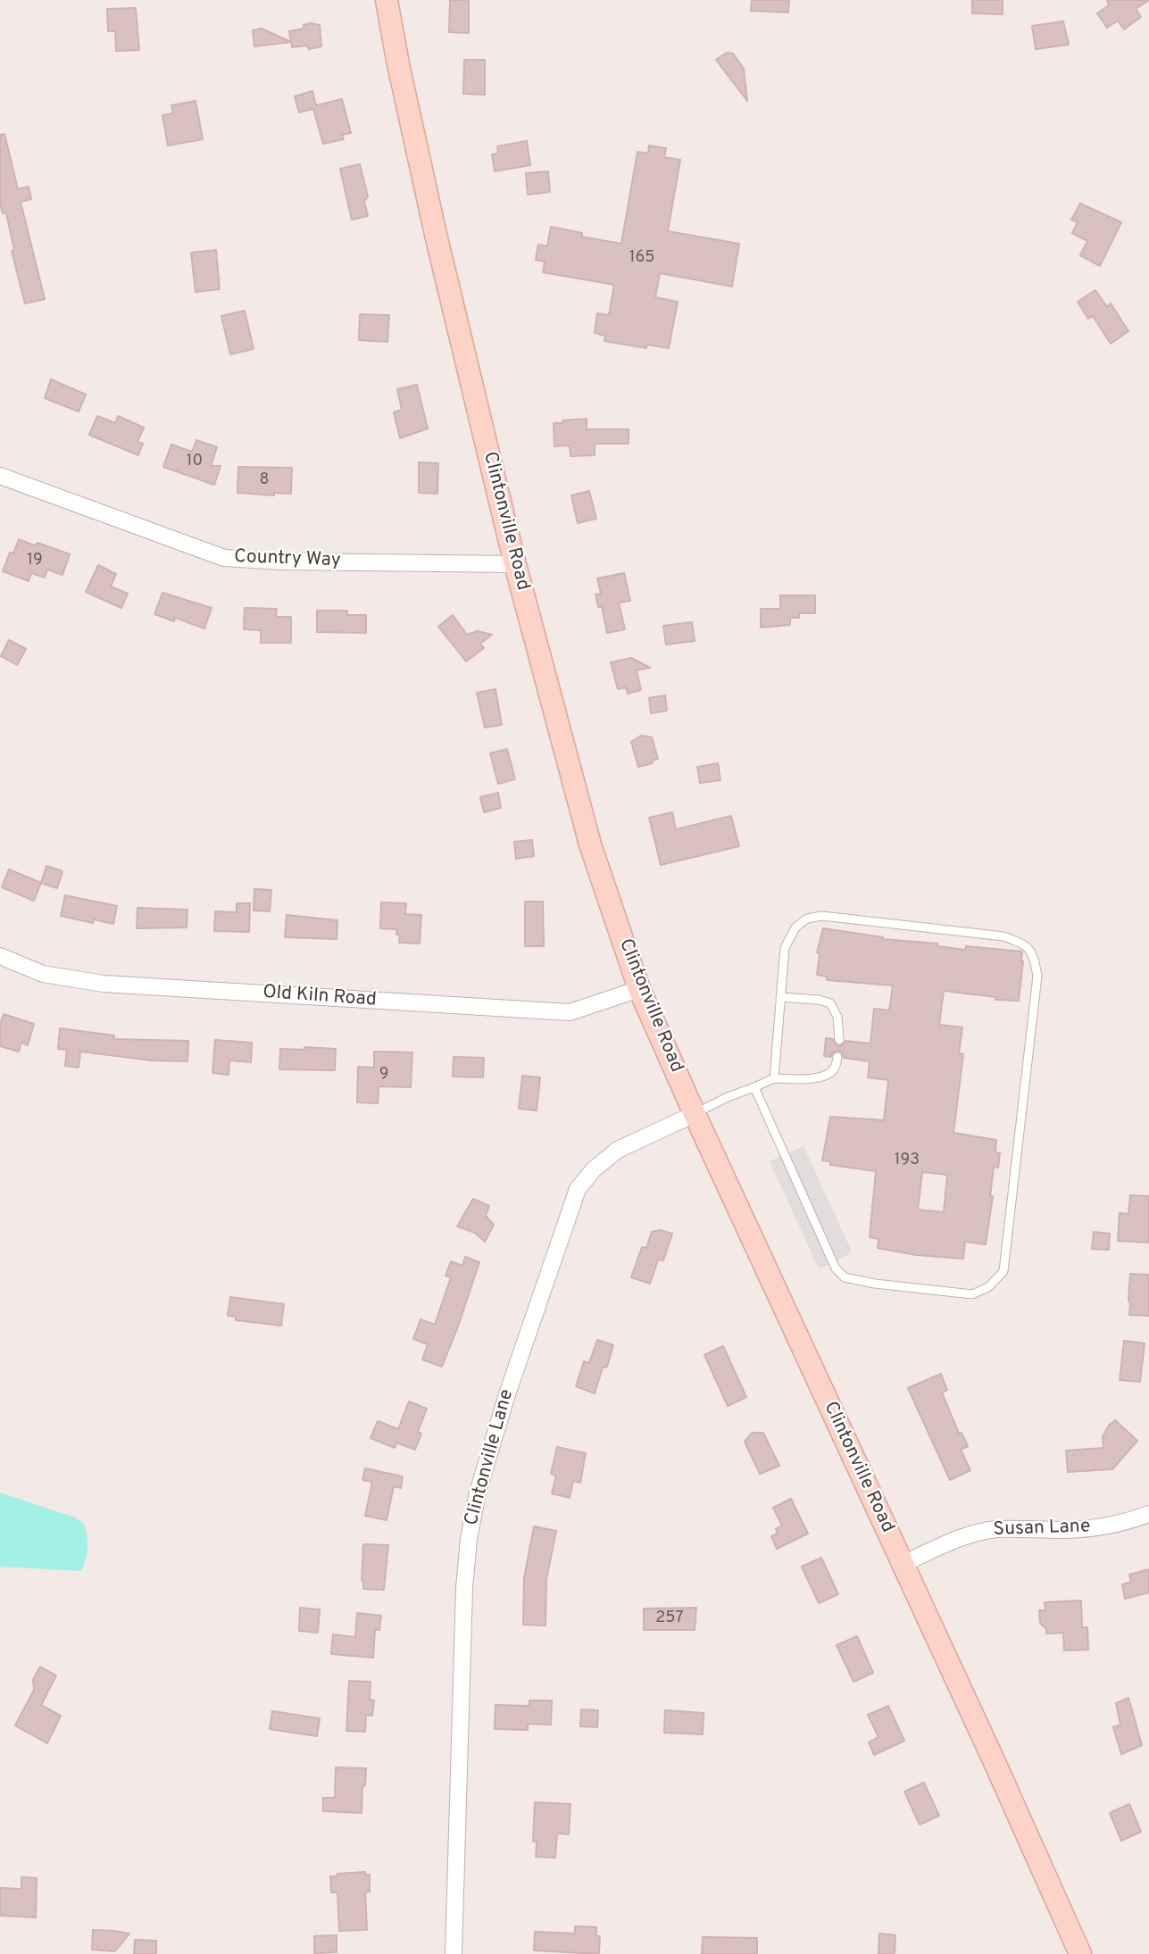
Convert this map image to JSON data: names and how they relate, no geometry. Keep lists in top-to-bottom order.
{
  "streets": {
    "main road": ["Clintonville Road"],
    "street": [
      "Country Way",
      "Old Kiln Road",
      "Clintonville Lane",
      "Susan Lane"
    ]
  },
  "crossings": [
    ["Clintonville Road", "Country Way"],
    ["Clintonville Road", "Old Kiln Road"],
    ["Clintonville Road", "Clintonville Lane"],
    ["Clintonville Road", "Susan Lane"]
  ],
  "house_numbers": [
    "165",
    "10",
    "8",
    "19",
    "9",
    "193",
    "257"
  ]
}
